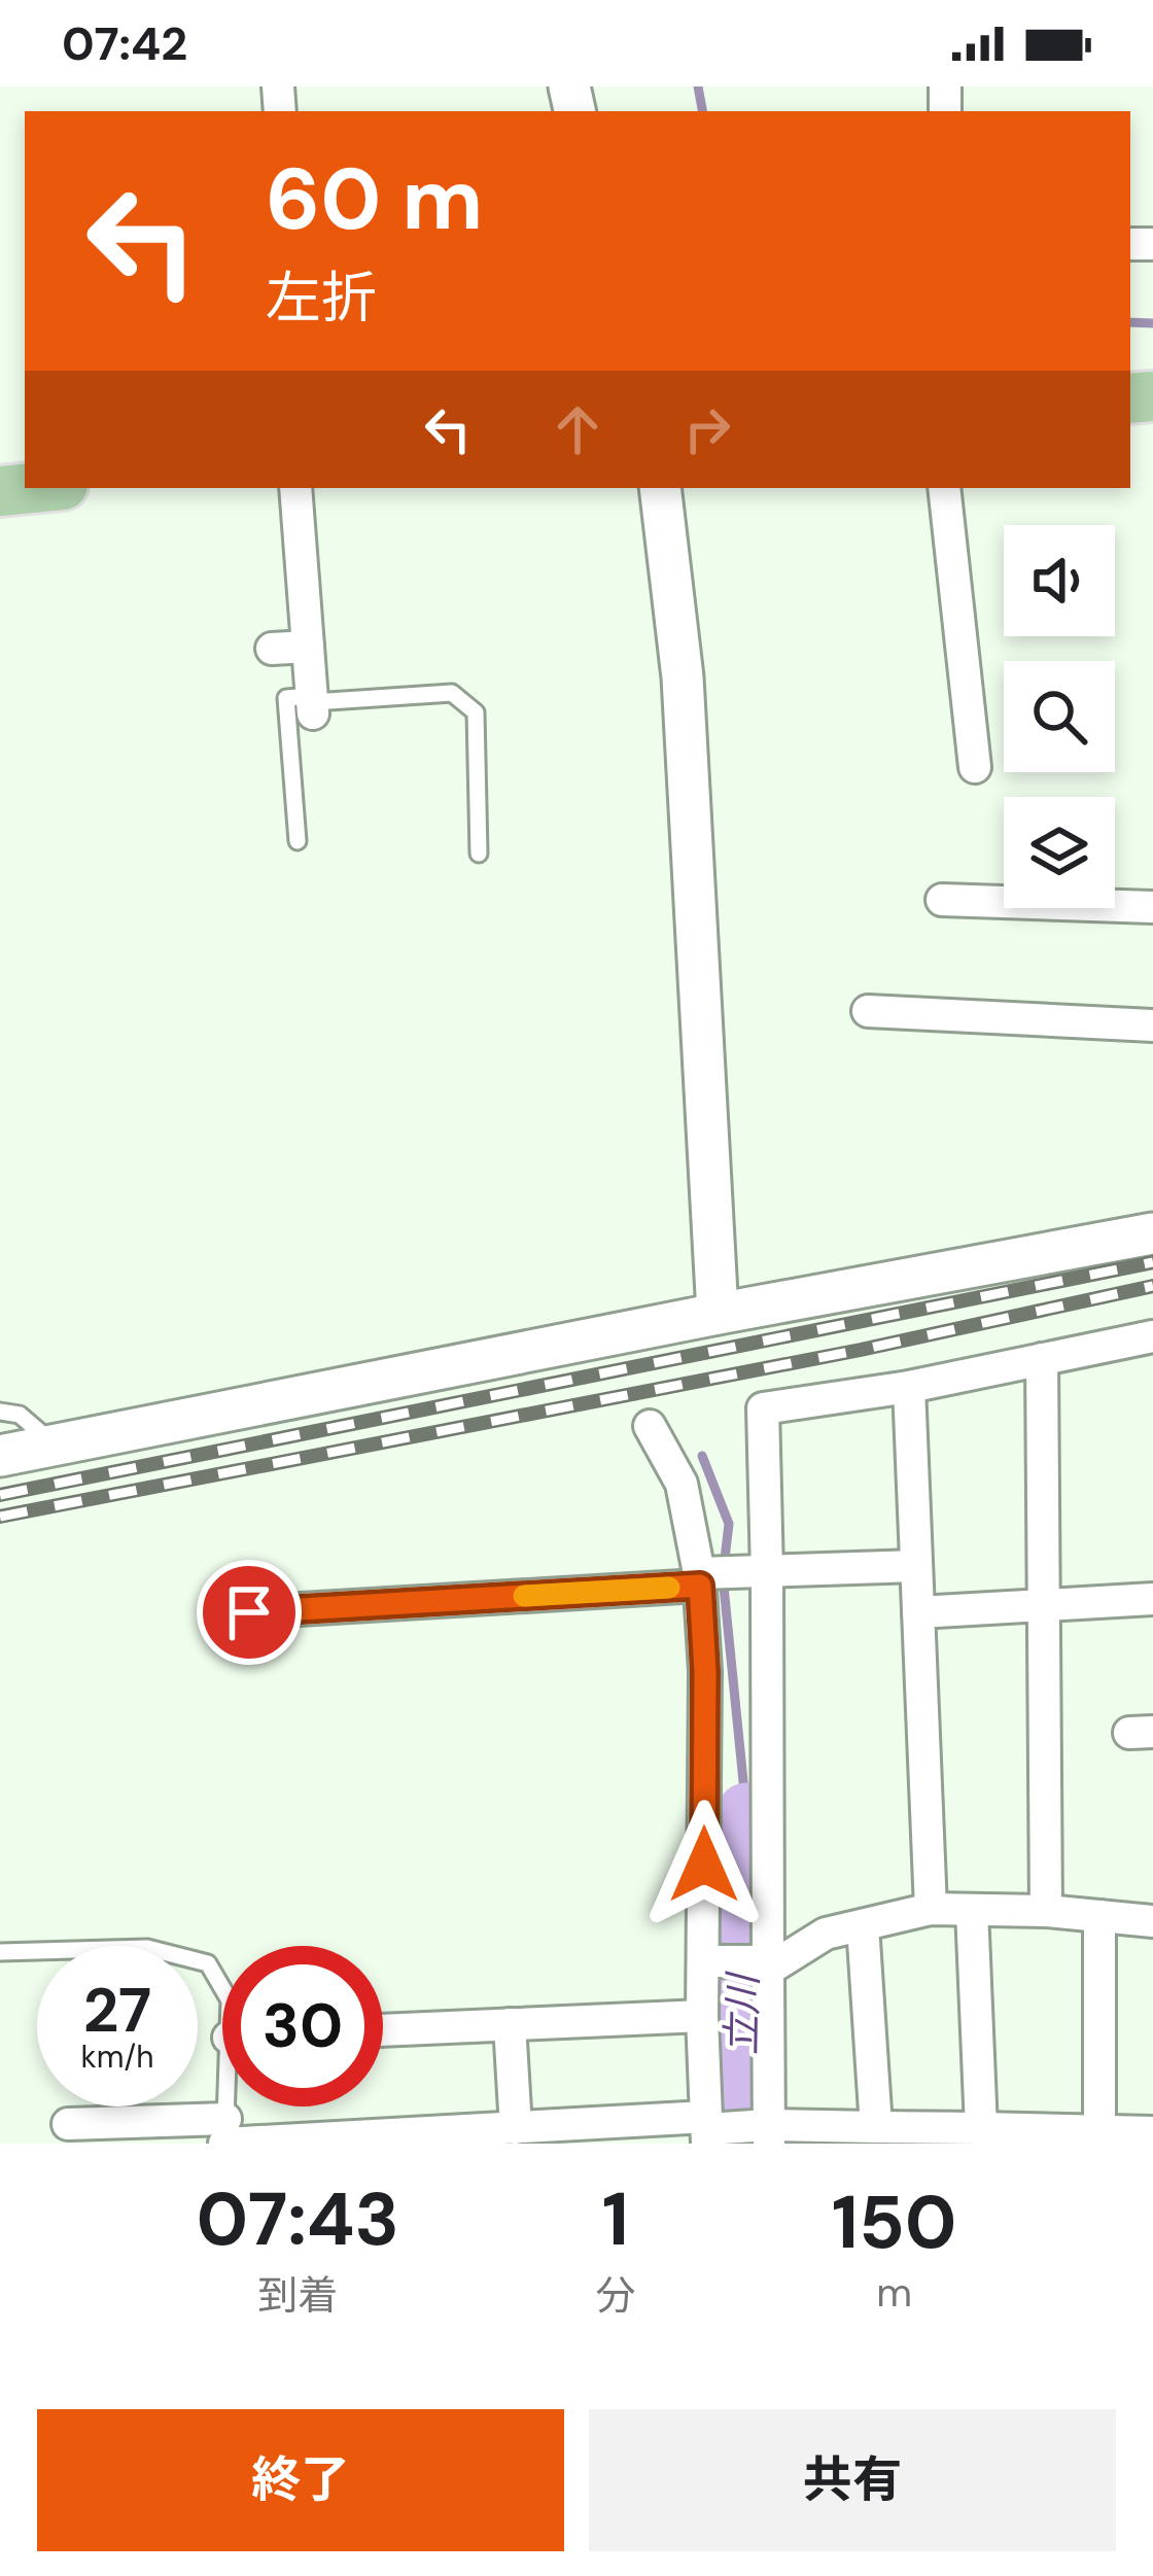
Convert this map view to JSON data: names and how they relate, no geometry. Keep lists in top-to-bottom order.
{
  "water": ["立川"],
  "page": {
    "status": "07:42",
    "turn": ["60 m", "左折"],
    "speed": "27 km/h",
    "limit": "30",
    "eta": [
      "07:43",
      "到着",
      "1",
      "分",
      "150",
      "m"
    ],
    "buttons": ["終了", "共有"]
  }
}
